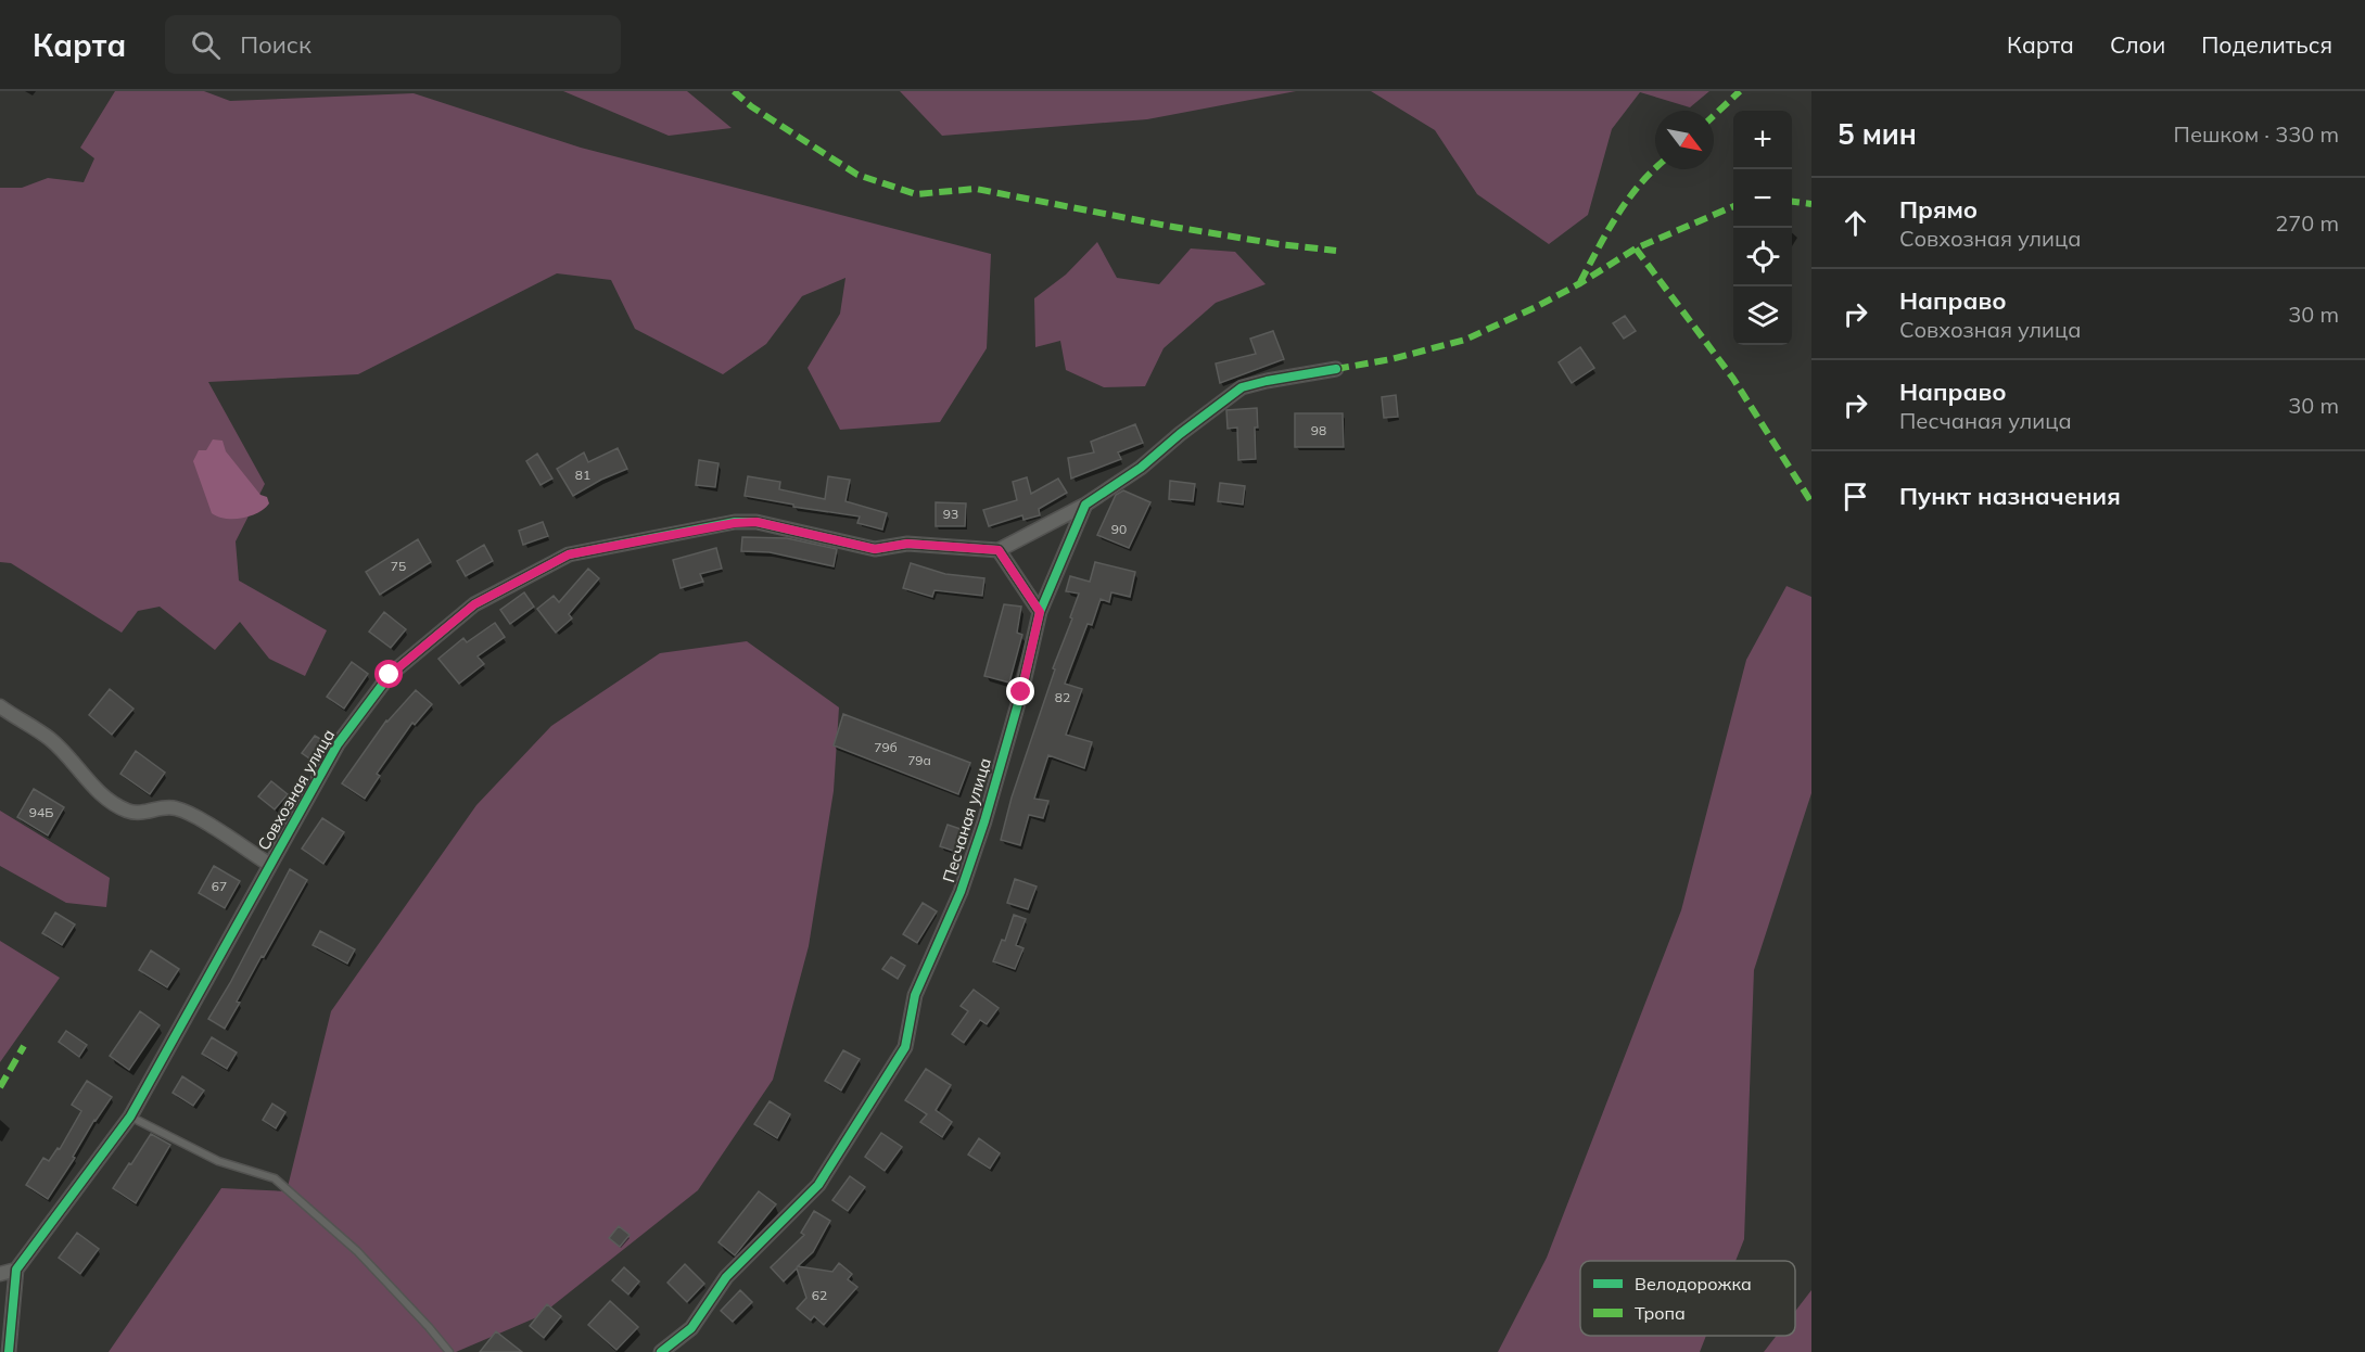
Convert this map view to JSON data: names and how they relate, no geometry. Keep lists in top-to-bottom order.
{
  "streets": {
    "street": ["Совхозная улица", "Песчаная улица"]
  },
  "house_numbers": [
    "98",
    "81",
    "93",
    "90",
    "75",
    "82",
    "79б",
    "79а",
    "94Б",
    "67",
    "62"
  ],
  "legend": ["Велодорожка", "Тропа"],
  "north": "bottom right",
  "page": {
    "header": "Карта",
    "search": "Поиск",
    "nav": ["Карта", "Слои", "Поделиться"],
    "heading": ["5 мин", "Пешком · 330 m"],
    "map_buttons": ["+", "−"],
    "list": [
      ["Прямо", "Совхозная улица", "270 m"],
      ["Направо", "Совхозная улица", "30 m"],
      ["Направо", "Песчаная улица", "30 m"],
      "Пункт назначения"
    ]
  }
}
